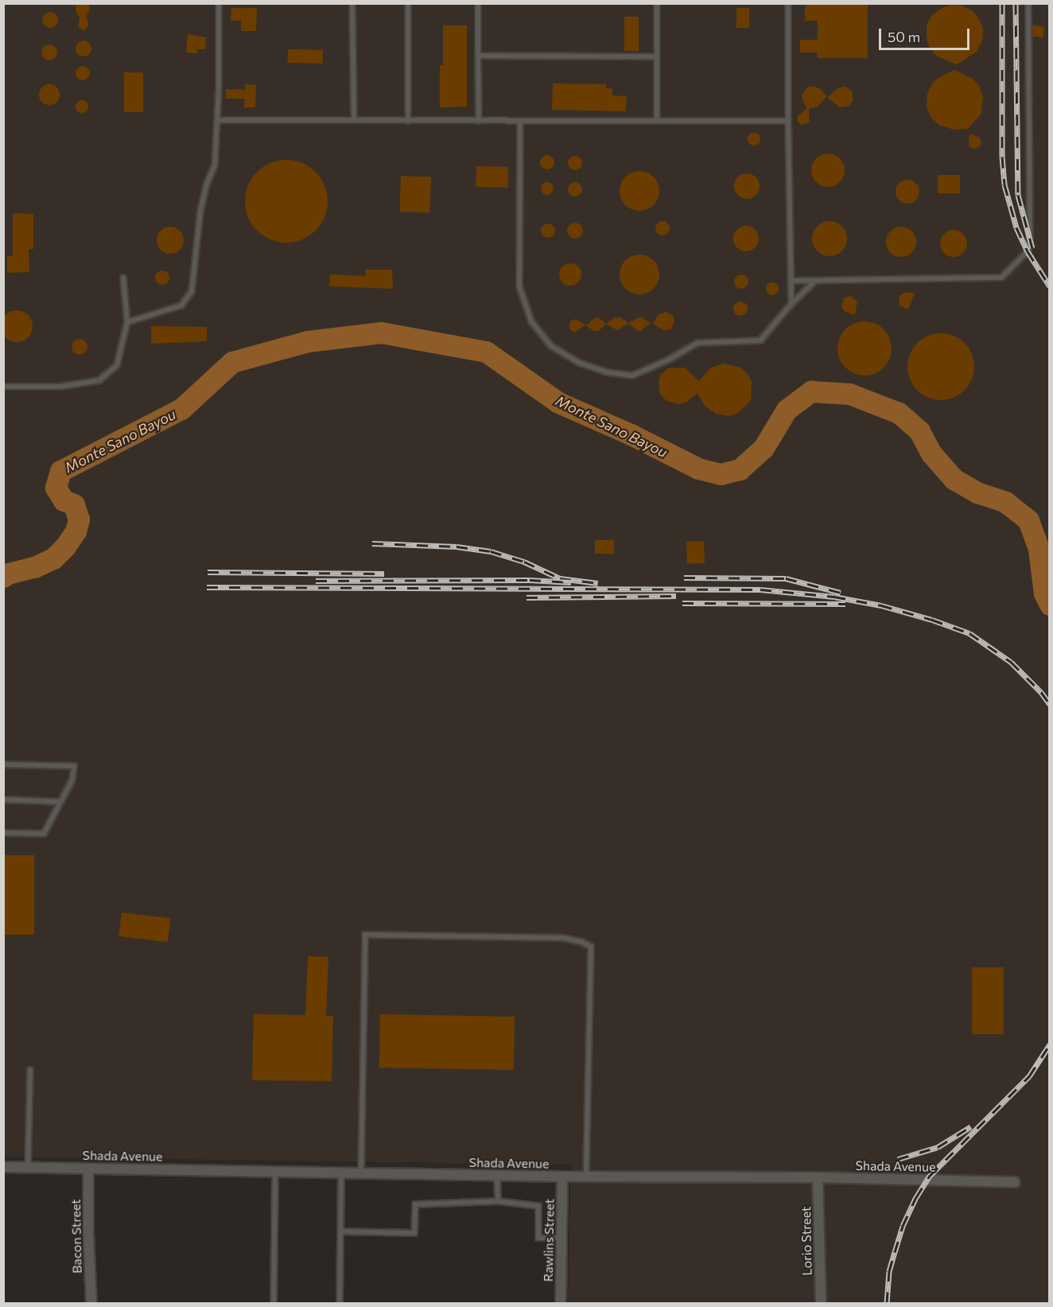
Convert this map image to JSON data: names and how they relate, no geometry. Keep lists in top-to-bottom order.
{
  "streets": {
    "street": [
      "Shada Avenue",
      "Bacon Street",
      "Rawlins Street",
      "Lorio Street"
    ]
  },
  "crossings": [
    ["Shada Avenue", "Bacon Street"],
    ["Shada Avenue", "Rawlins Street"],
    ["Shada Avenue", "Lorio Street"]
  ],
  "water": ["Monte Sano Bayou"],
  "scale_bar": "50 m"
}
